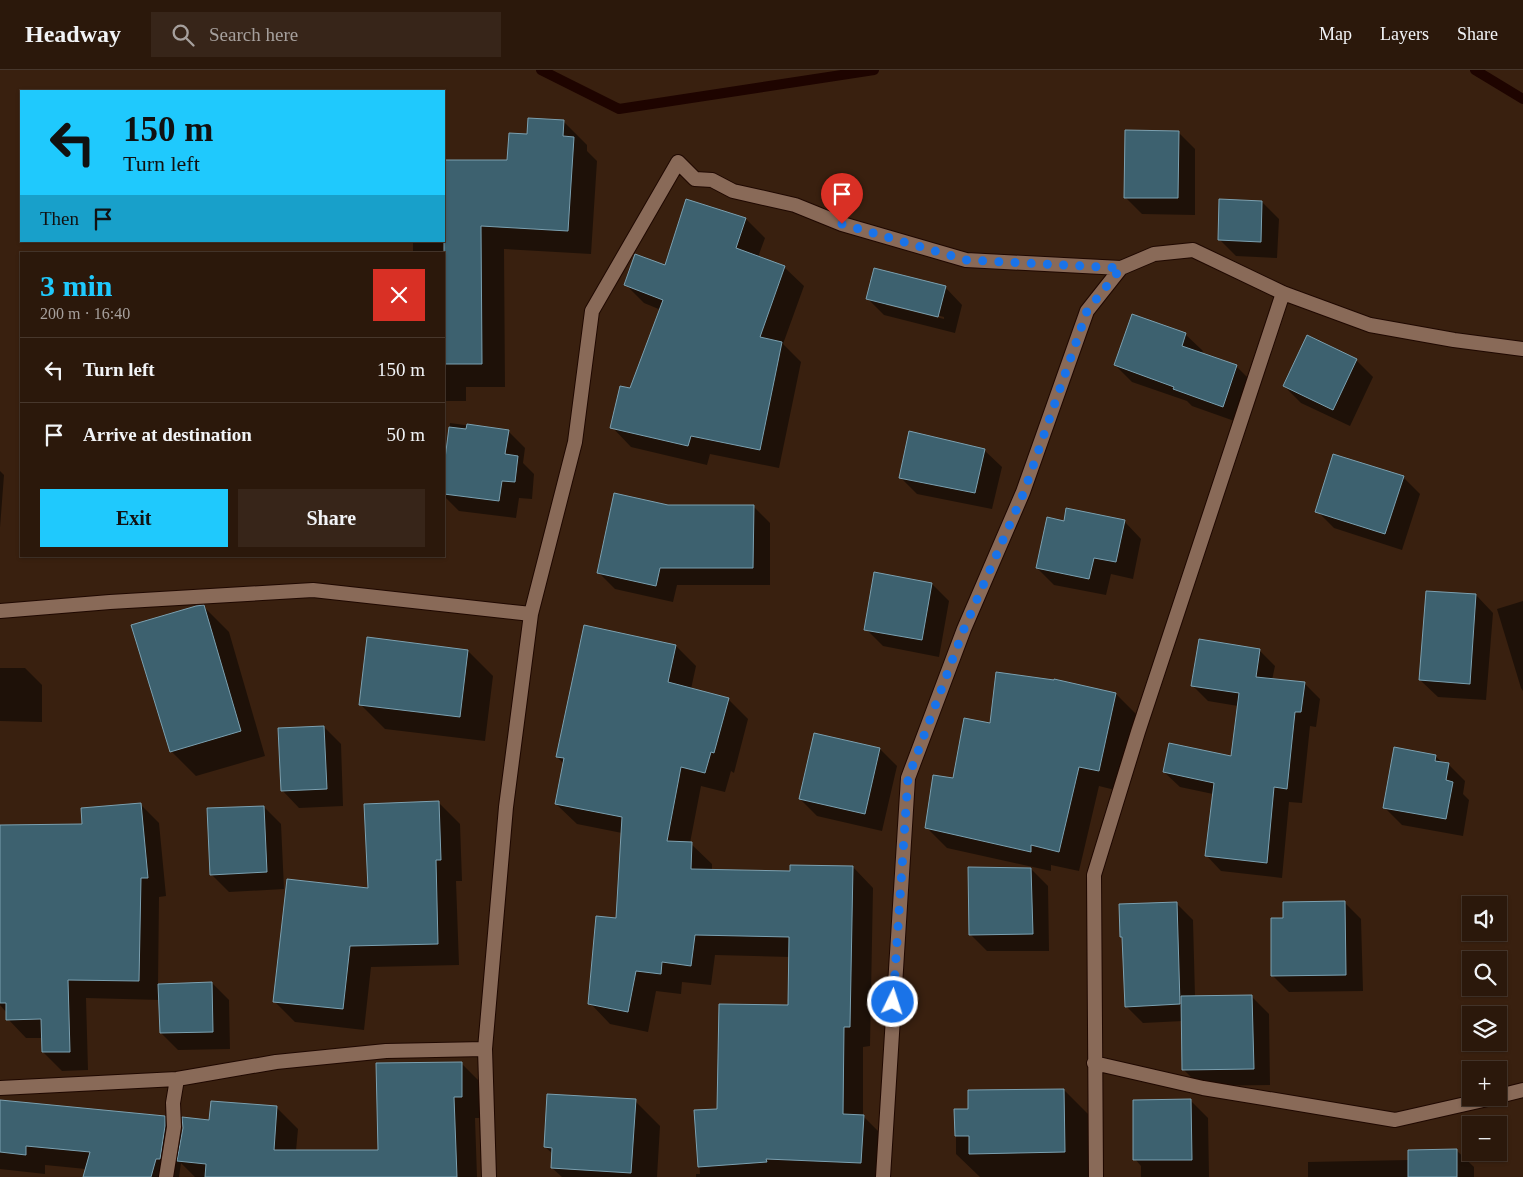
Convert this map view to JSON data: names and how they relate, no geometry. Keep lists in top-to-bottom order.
{
  "page": {
    "header": "Headway",
    "search": "Search here",
    "nav": ["Map", "Layers", "Share"],
    "turn": ["150 m", "Turn left"],
    "then": "Then",
    "heading": ["3 min", "200 m · 16:40"],
    "list": [
      {
        "name": "Turn left",
        "value": "150 m"
      },
      {
        "name": "Arrive at destination",
        "value": "50 m"
      }
    ],
    "buttons": ["Exit", "Share"],
    "map_buttons": ["+", "−"]
  }
}
